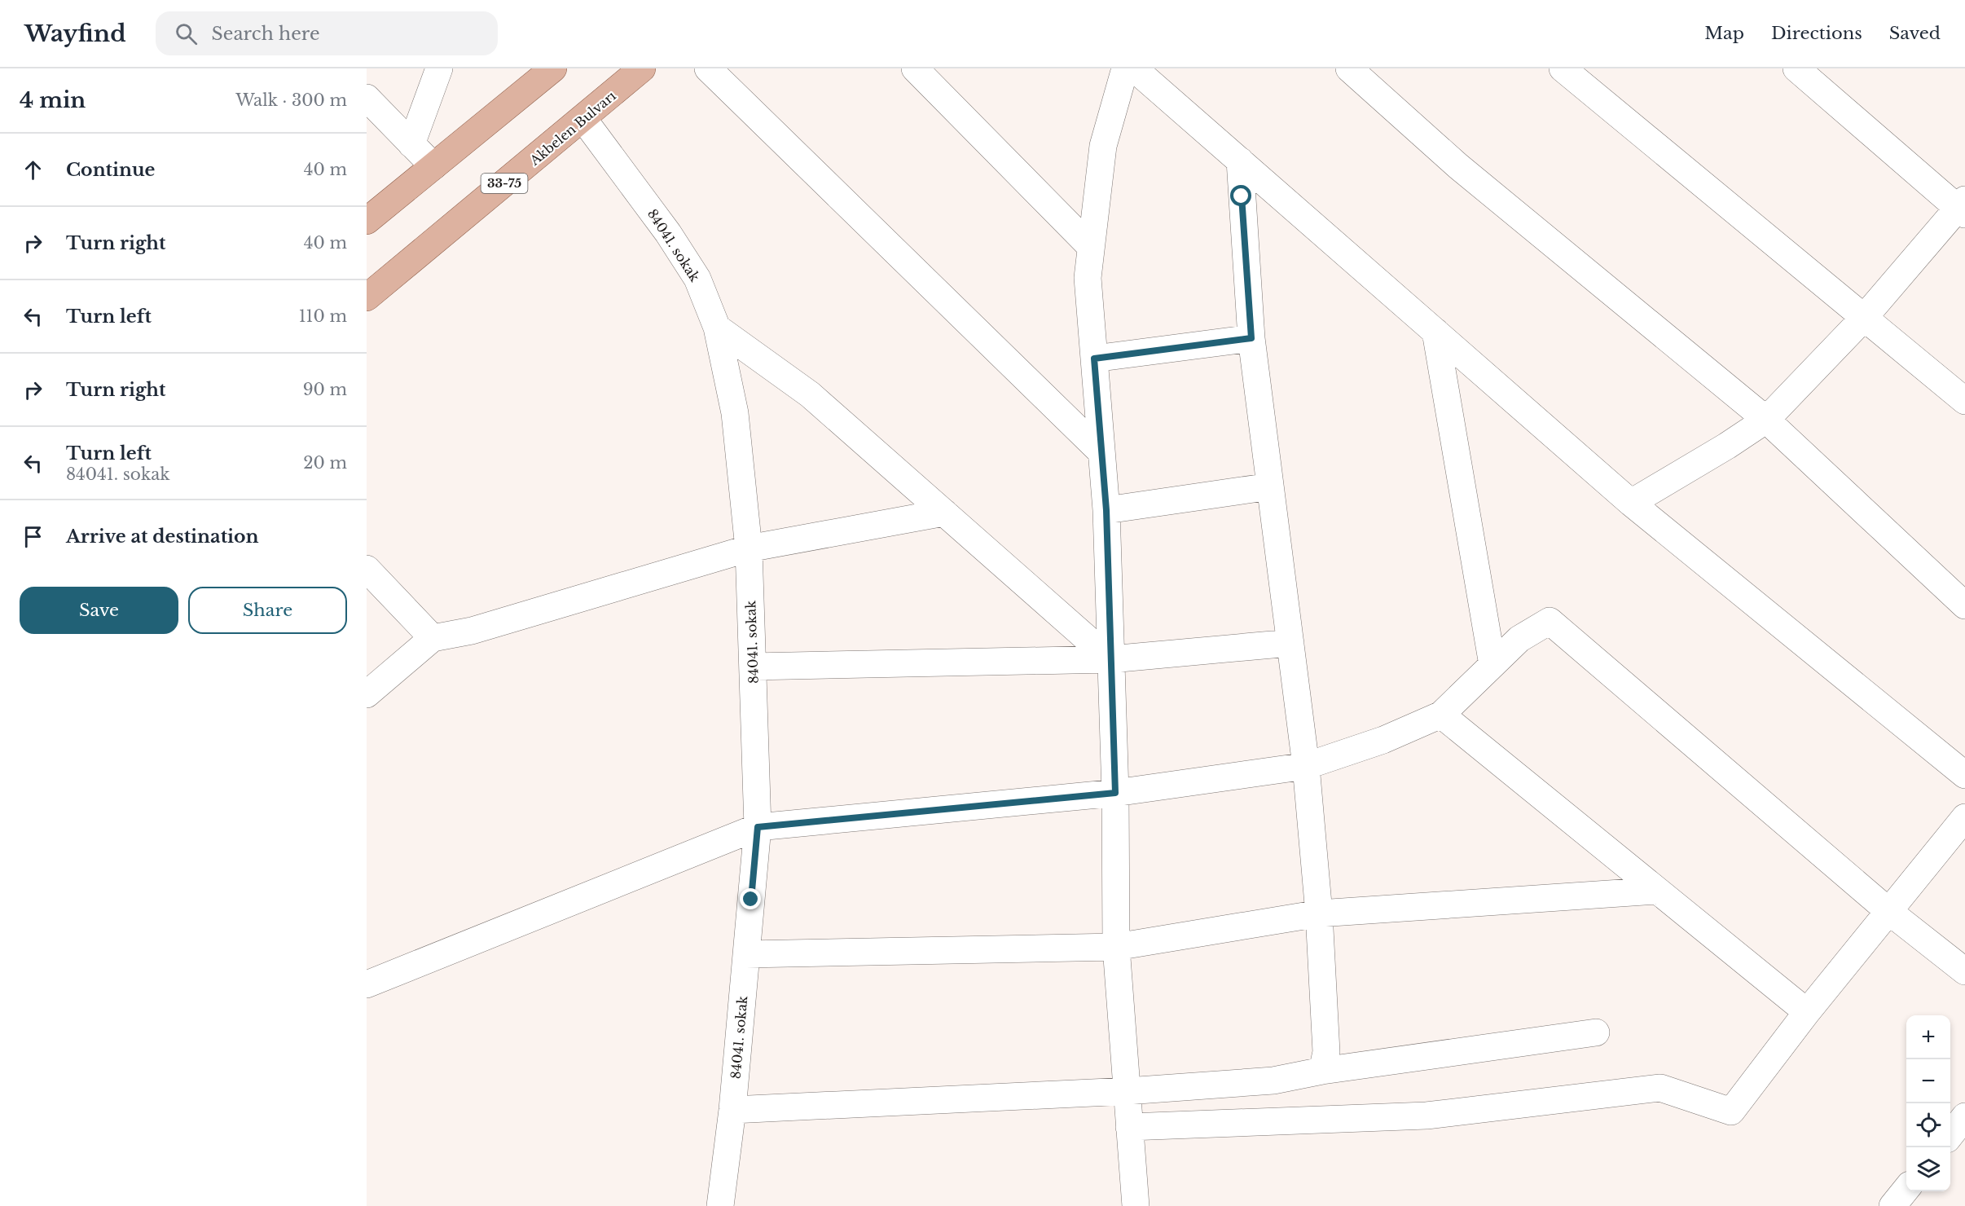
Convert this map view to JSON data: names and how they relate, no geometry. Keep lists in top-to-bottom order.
{
  "streets": {
    "main road": ["Akbelen Bulvarı", "33-75"],
    "street": ["84041. sokak"]
  },
  "crossings": [
    ["Akbelen Bulvarı", "84041. sokak"]
  ],
  "page": {
    "header": "Wayfind",
    "search": "Search here",
    "nav": ["Map", "Directions", "Saved"],
    "heading": ["4 min", "Walk · 300 m"],
    "list": [
      ["Continue", "40 m"],
      ["Turn right", "40 m"],
      ["Turn left", "110 m"],
      ["Turn right", "90 m"],
      ["Turn left", "84041. sokak", "20 m"],
      "Arrive at destination"
    ],
    "buttons": ["Save", "Share"],
    "map_buttons": ["+", "−"]
  }
}
